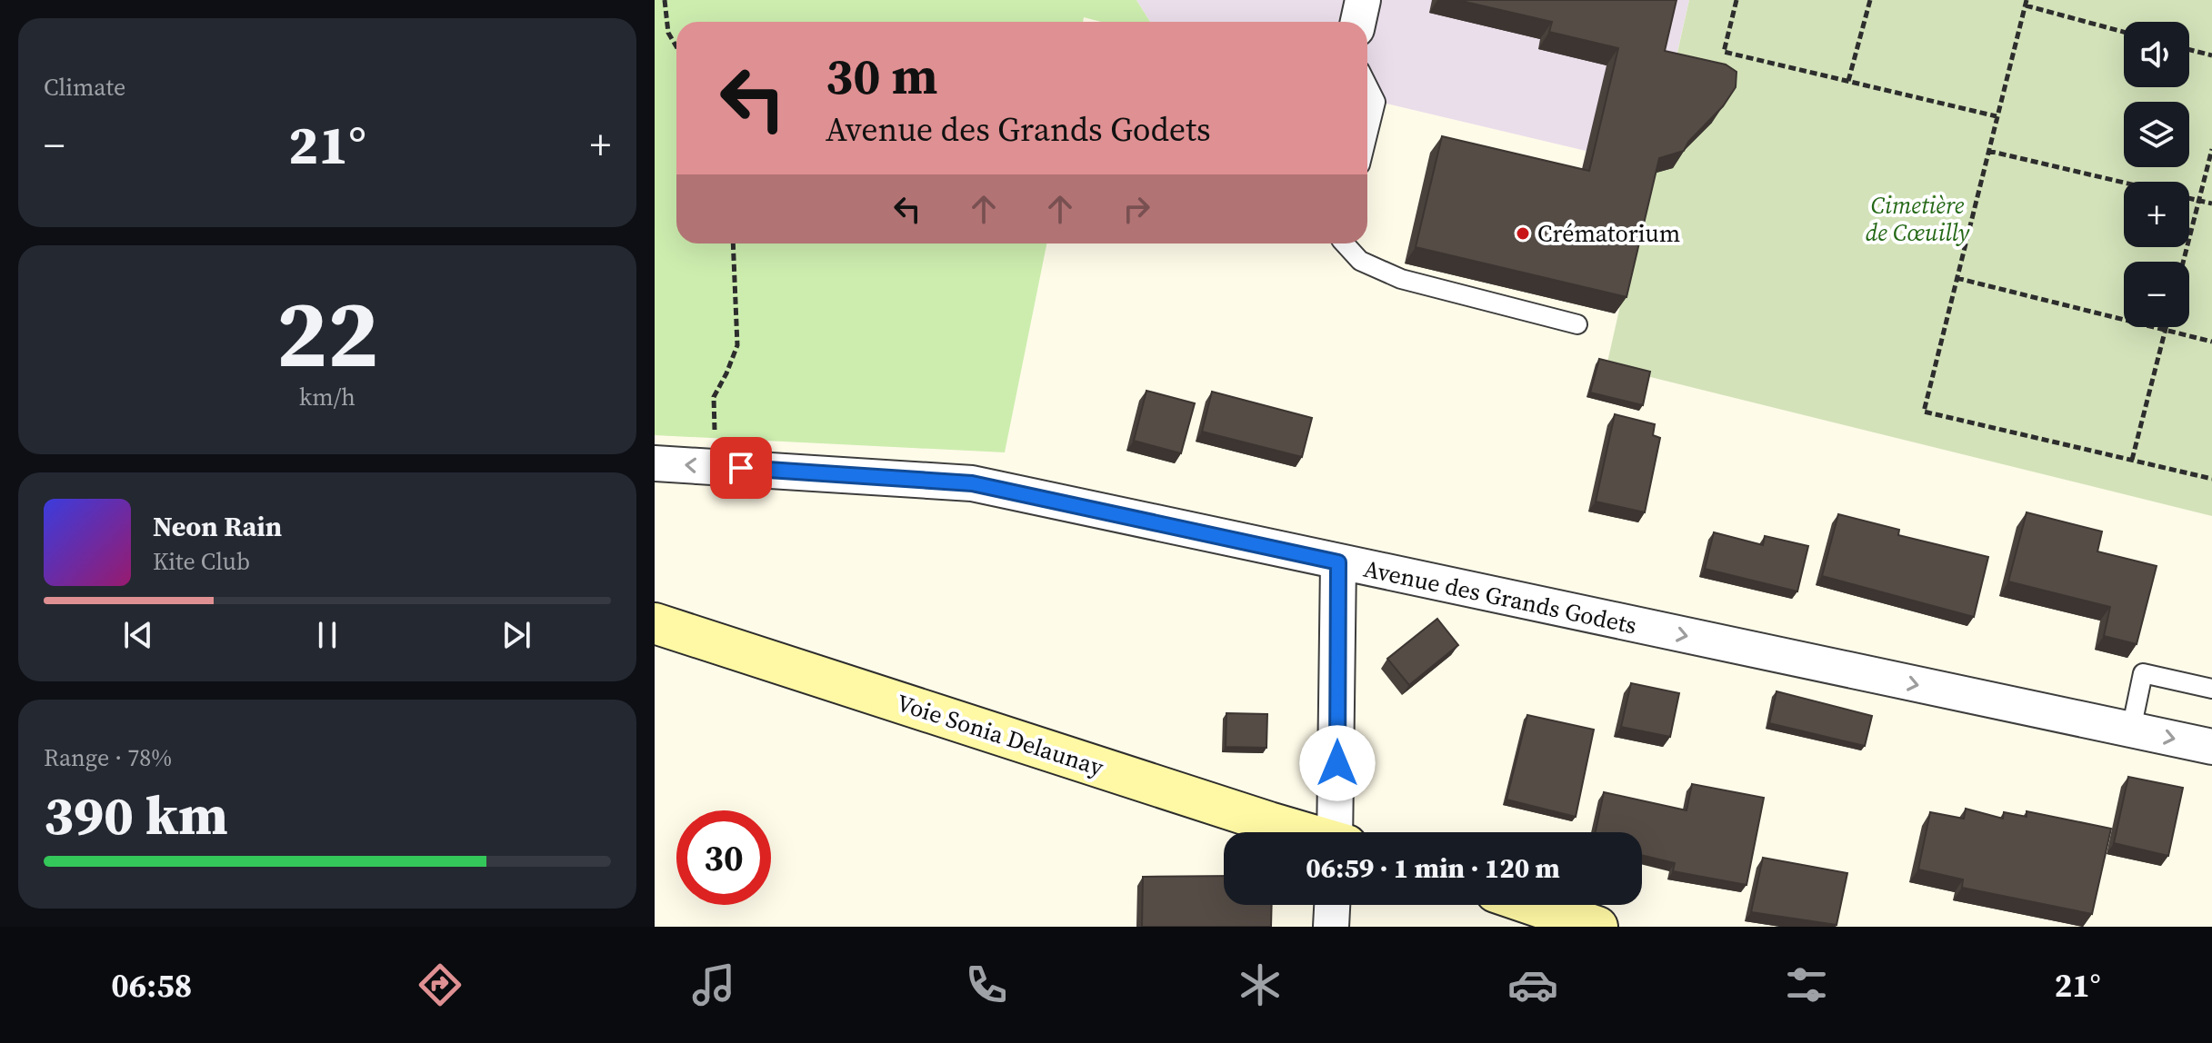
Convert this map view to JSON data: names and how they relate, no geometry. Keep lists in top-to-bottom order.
{
  "streets": {
    "main road": ["Voie Sonia Delaunay"],
    "street": ["Avenue des Grands Godets"]
  },
  "one_way": ["Avenue des Grands Godets"],
  "parks": ["Cimetière de Cœuilly"],
  "places": ["Crématorium"],
  "page": {
    "tile": [
      "Climate",
      ["22", "km/h"],
      ["Range · 78%", "390 km"]
    ],
    "map_buttons": ["+", "−"],
    "turn": ["30 m", "Avenue des Grands Godets"],
    "heat": ["−", "21°", "+"],
    "song": ["Neon Rain", "Kite Club"],
    "limit": "30",
    "trip": "06:59 · 1 min · 120 m",
    "tabs": ["06:58", "21°"]
  }
}
